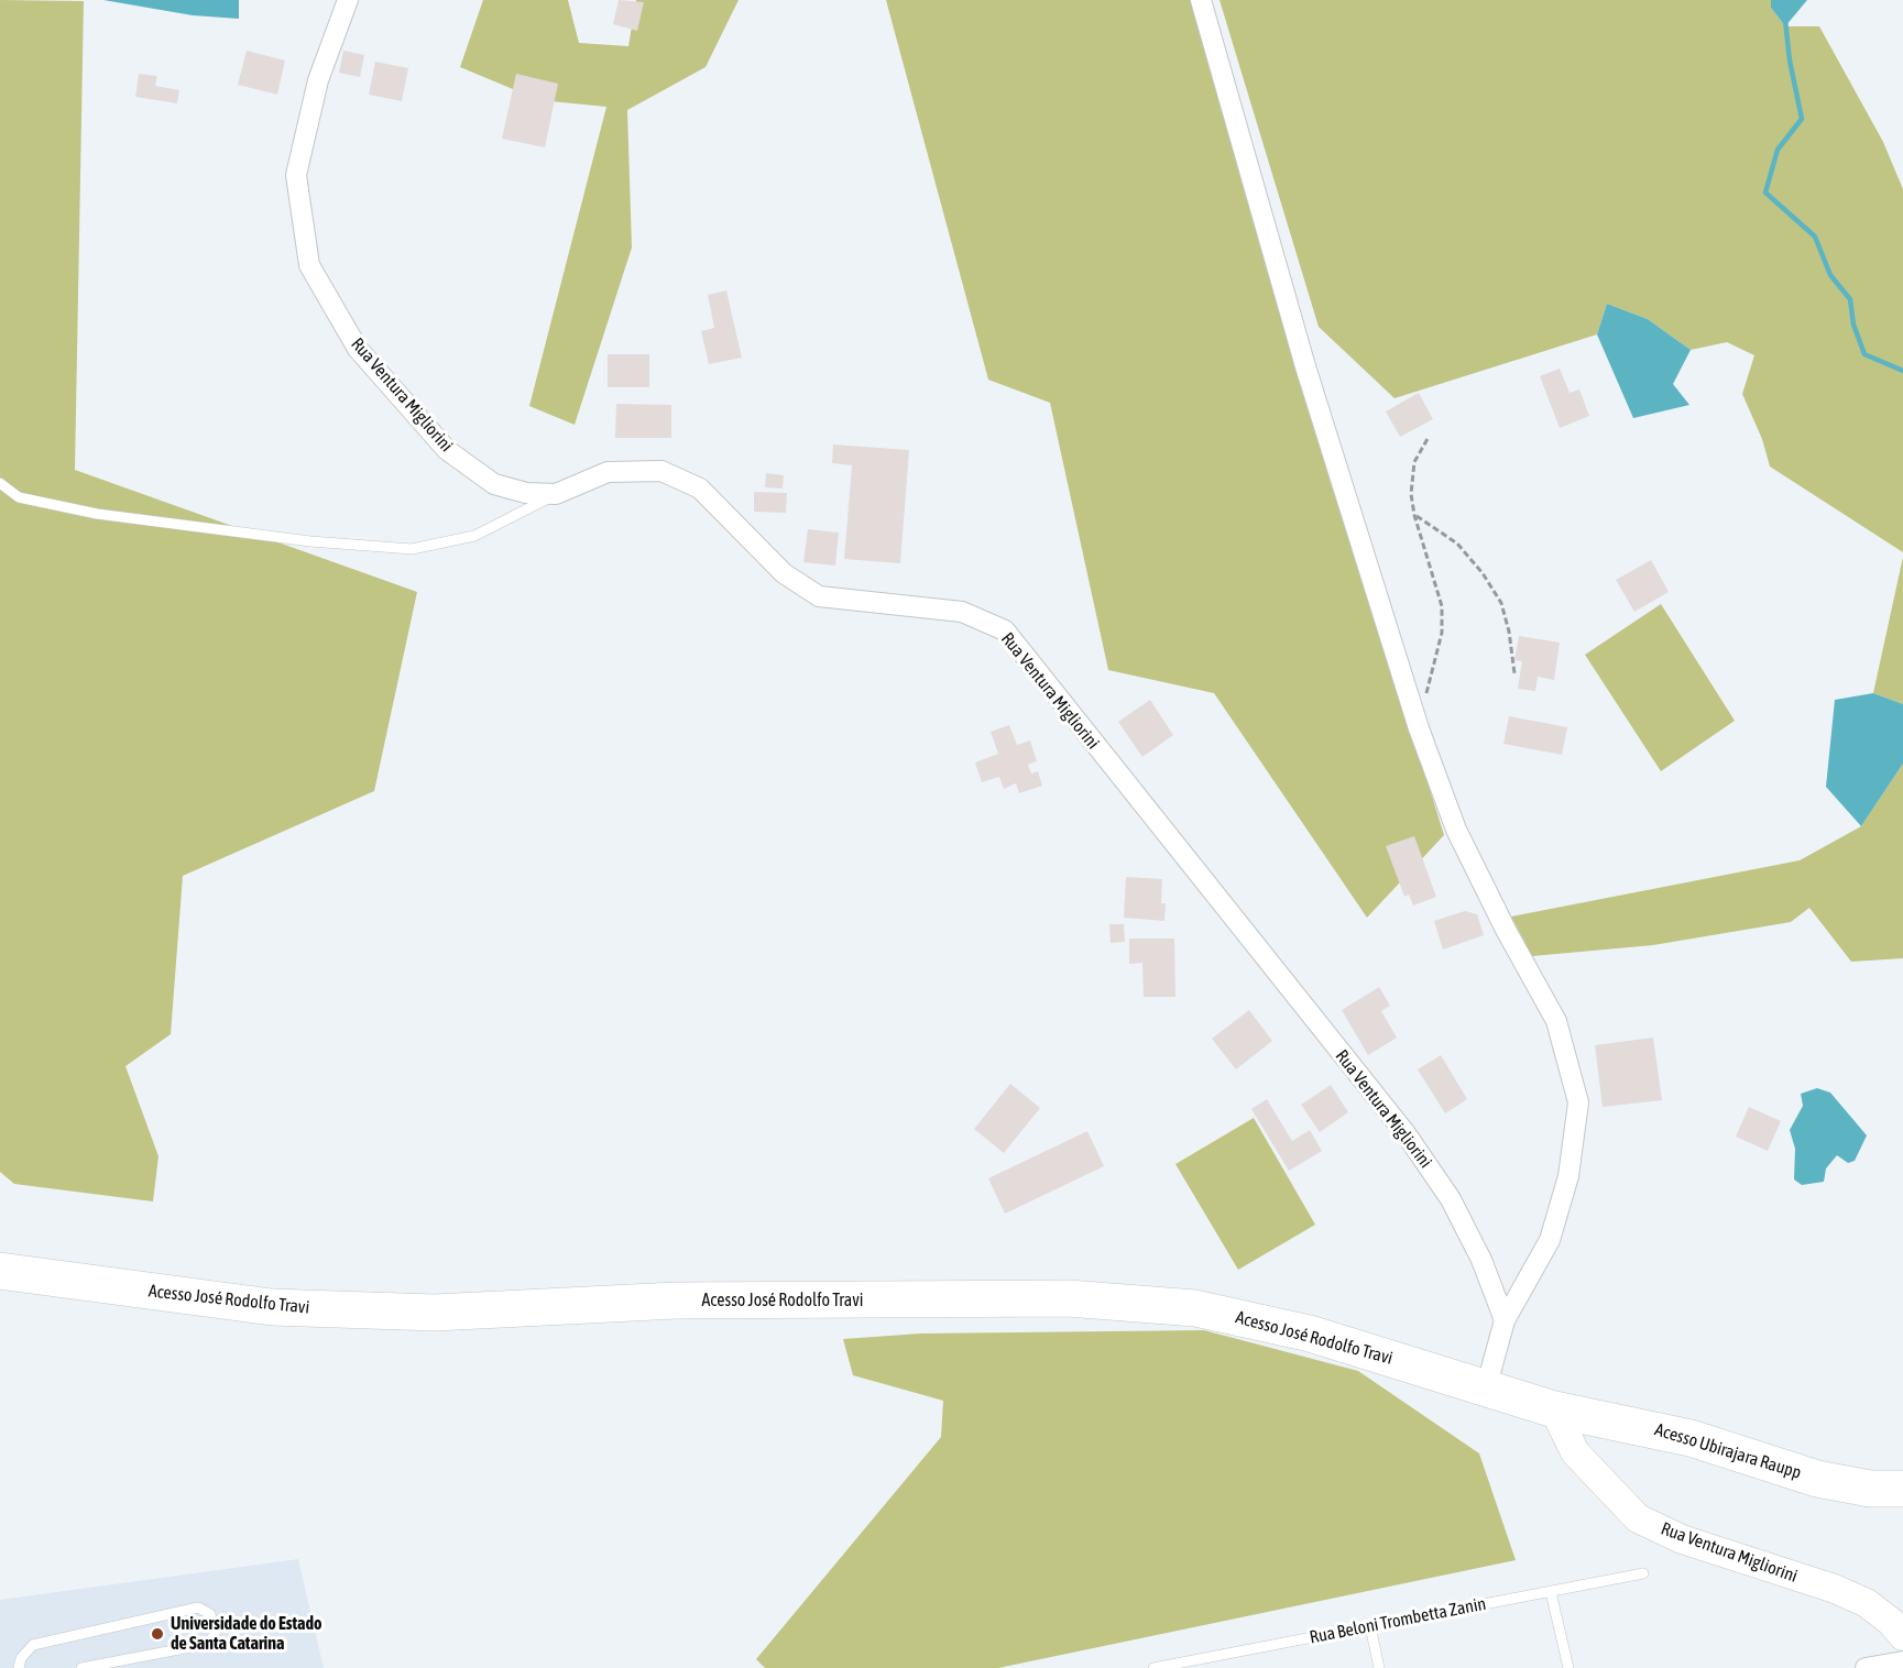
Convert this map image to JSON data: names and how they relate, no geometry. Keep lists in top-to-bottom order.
{
  "streets": {
    "highway": ["Acesso José Rodolfo Travi", "Acesso Ubirajara Raupp"],
    "street": ["Rua Ventura Migliorini"],
    "lane": ["Rua Beloni Trombetta Zanin"]
  },
  "crossings": [
    ["Rua Ventura Migliorini", "Acesso José Rodolfo Travi"],
    ["Rua Ventura Migliorini", "Acesso Ubirajara Raupp"],
    ["Acesso José Rodolfo Travi", "Acesso Ubirajara Raupp"]
  ],
  "places": ["Universidade do Estado de Santa Catarina"]
}
